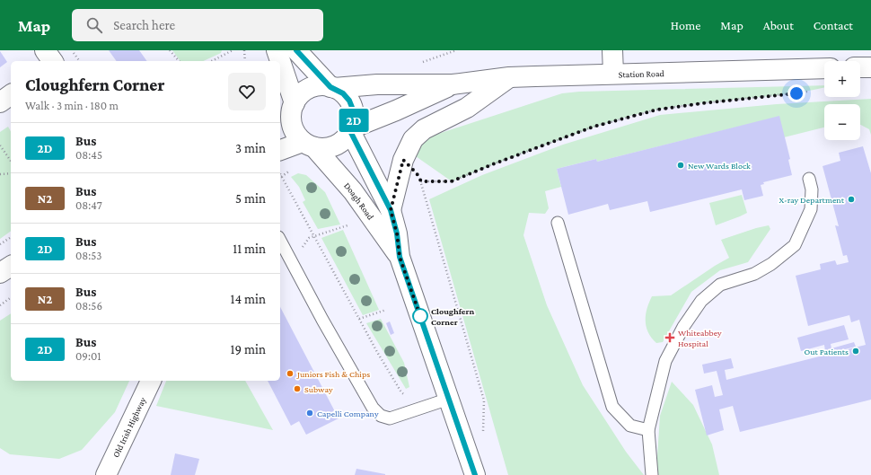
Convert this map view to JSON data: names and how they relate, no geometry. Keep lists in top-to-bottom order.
{
  "streets": {
    "main road": ["Station Road", "Doagh Road", "Old Irish Highway"]
  },
  "crossings": [
    ["Station Road", "Doagh Road"]
  ],
  "places": {
    "other": [
      "New Wards Block",
      "X-ray Department",
      "Cloughfern Corner",
      "Out Patients",
      "Juniors Fish & Chips",
      "Subway",
      "Capelli Company"
    ],
    "health": ["Whiteabbey Hospital"]
  },
  "lines": ["bus line 2D"],
  "page": {
    "header": "Map",
    "search": "Search here",
    "nav": [
      "Home",
      "Map",
      "About",
      "Contact"
    ],
    "on_map": "2D",
    "map_buttons": ["+", "−"],
    "heading": ["Cloughfern Corner", "Walk · 3 min · 180 m"],
    "list": [
      {
        "mark": "2D",
        "name": "Bus",
        "note": "08:45",
        "value": "3 min"
      },
      {
        "mark": "N2",
        "name": "Bus",
        "note": "08:47",
        "value": "5 min"
      },
      {
        "mark": "2D",
        "name": "Bus",
        "note": "08:53",
        "value": "11 min"
      },
      {
        "mark": "N2",
        "name": "Bus",
        "note": "08:56",
        "value": "14 min"
      },
      {
        "mark": "2D",
        "name": "Bus",
        "note": "09:01",
        "value": "19 min"
      }
    ]
  }
}
